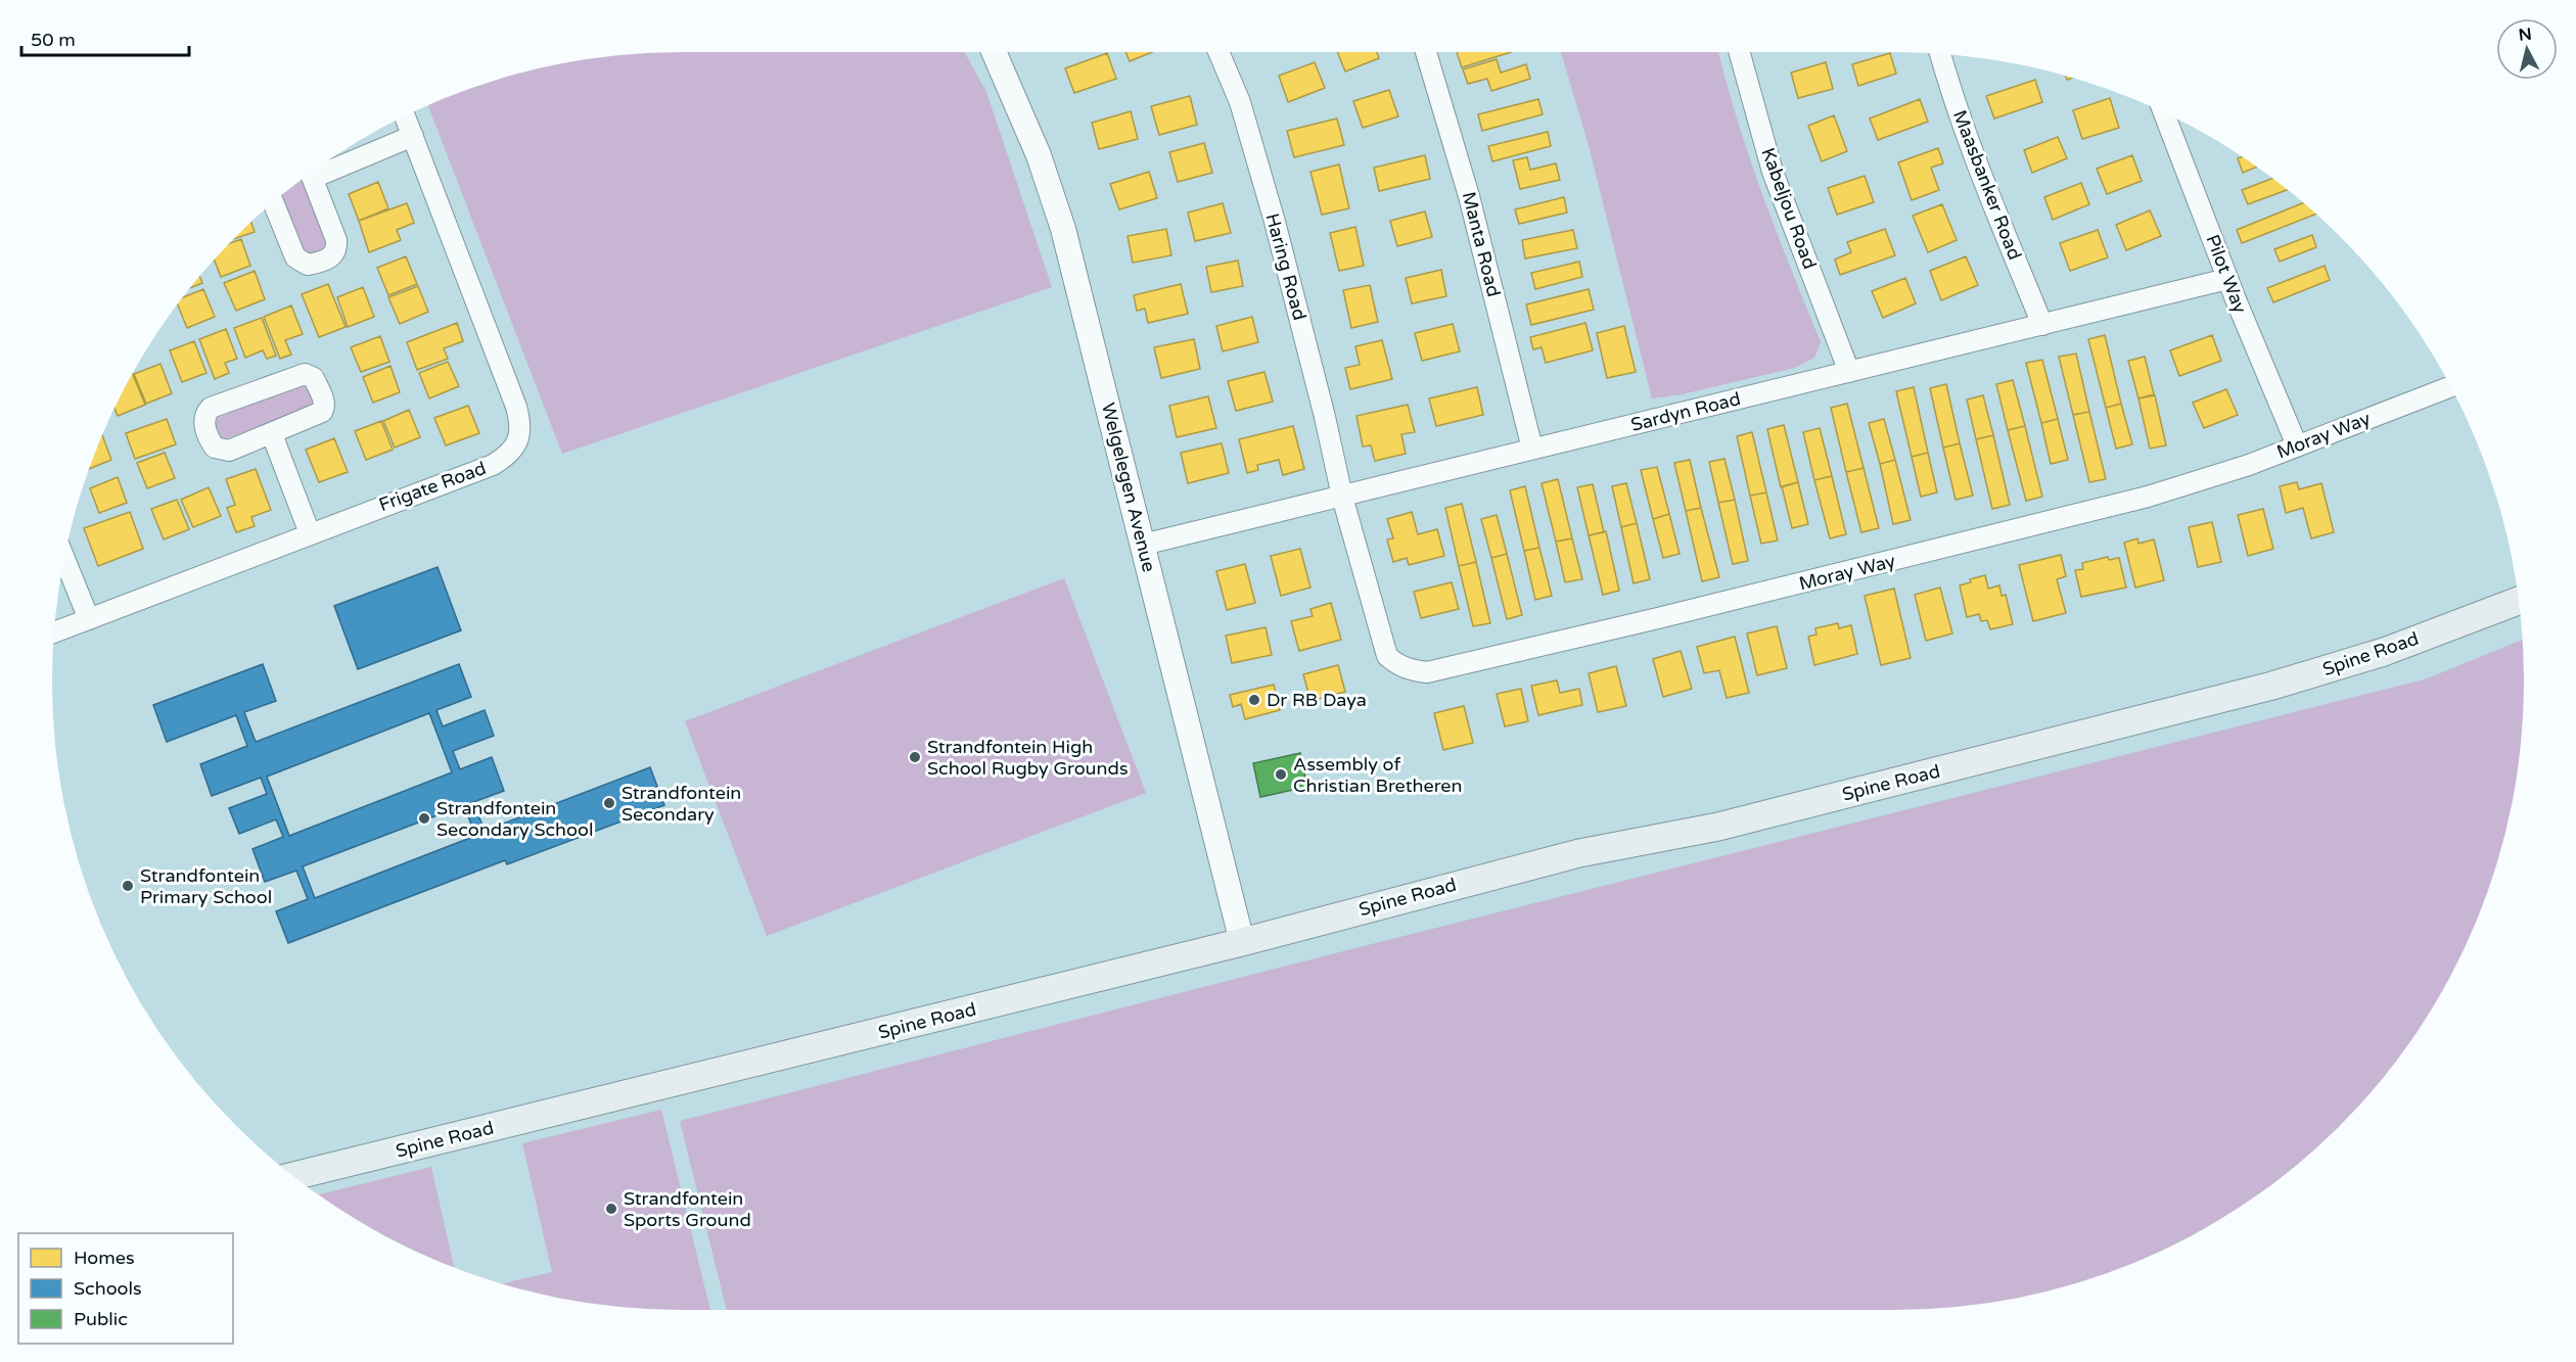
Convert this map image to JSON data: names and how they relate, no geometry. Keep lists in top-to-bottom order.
{
  "streets": {
    "main road": ["Spine Road"],
    "street": [
      "Maasbanker Road",
      "Kabeljou Road",
      "Manta Road",
      "Haring Road",
      "Pilot Way",
      "Sardyn Road",
      "Moray Way",
      "Frigate Road",
      "Welgelegen Avenue"
    ]
  },
  "crossings": [
    ["Maasbanker Road", "Sardyn Road"],
    ["Kabeljou Road", "Sardyn Road"],
    ["Manta Road", "Sardyn Road"],
    ["Haring Road", "Sardyn Road"],
    ["Haring Road", "Moray Way"],
    ["Pilot Way", "Sardyn Road"],
    ["Pilot Way", "Moray Way"],
    ["Sardyn Road", "Moray Way"],
    ["Sardyn Road", "Welgelegen Avenue"],
    ["Welgelegen Avenue", "Spine Road"]
  ],
  "places": [
    "Dr RB Daya",
    "Strandfontein High School Rugby Grounds",
    "Assembly of Christian Bretheren",
    "Strandfontein Secondary",
    "Strandfontein Secondary School",
    "Strandfontein Primary School",
    "Strandfontein Sports Ground"
  ],
  "legend": ["Homes", "Schools", "Public"],
  "scale_bar": "50 m",
  "north": "top"
}
